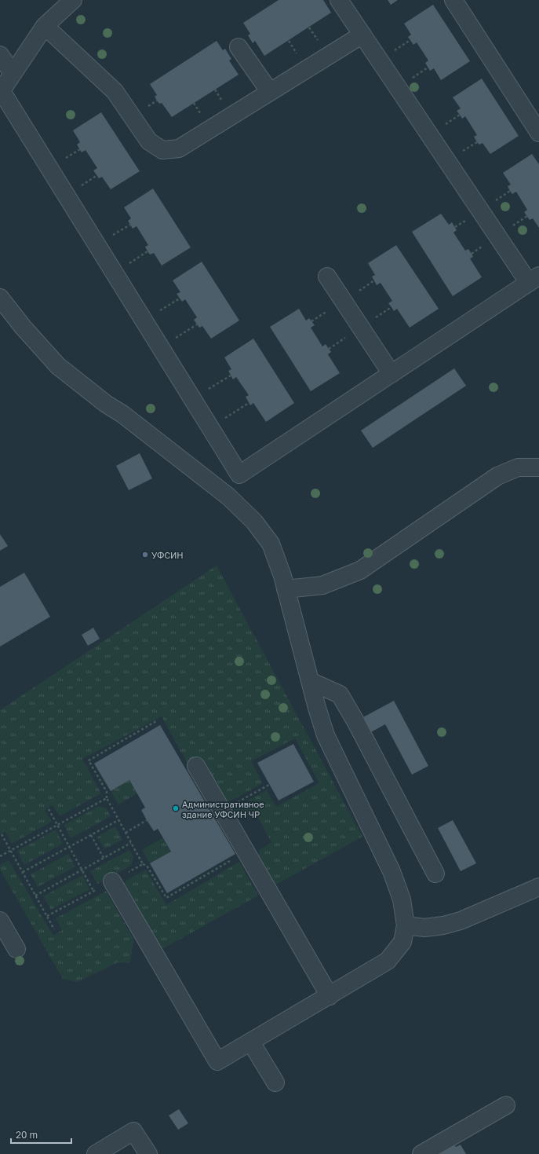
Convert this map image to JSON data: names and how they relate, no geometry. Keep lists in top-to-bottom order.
{
  "places": ["УФСИН", "Административное здание УФСИН ЧР"],
  "scale_bar": "20 m"
}
